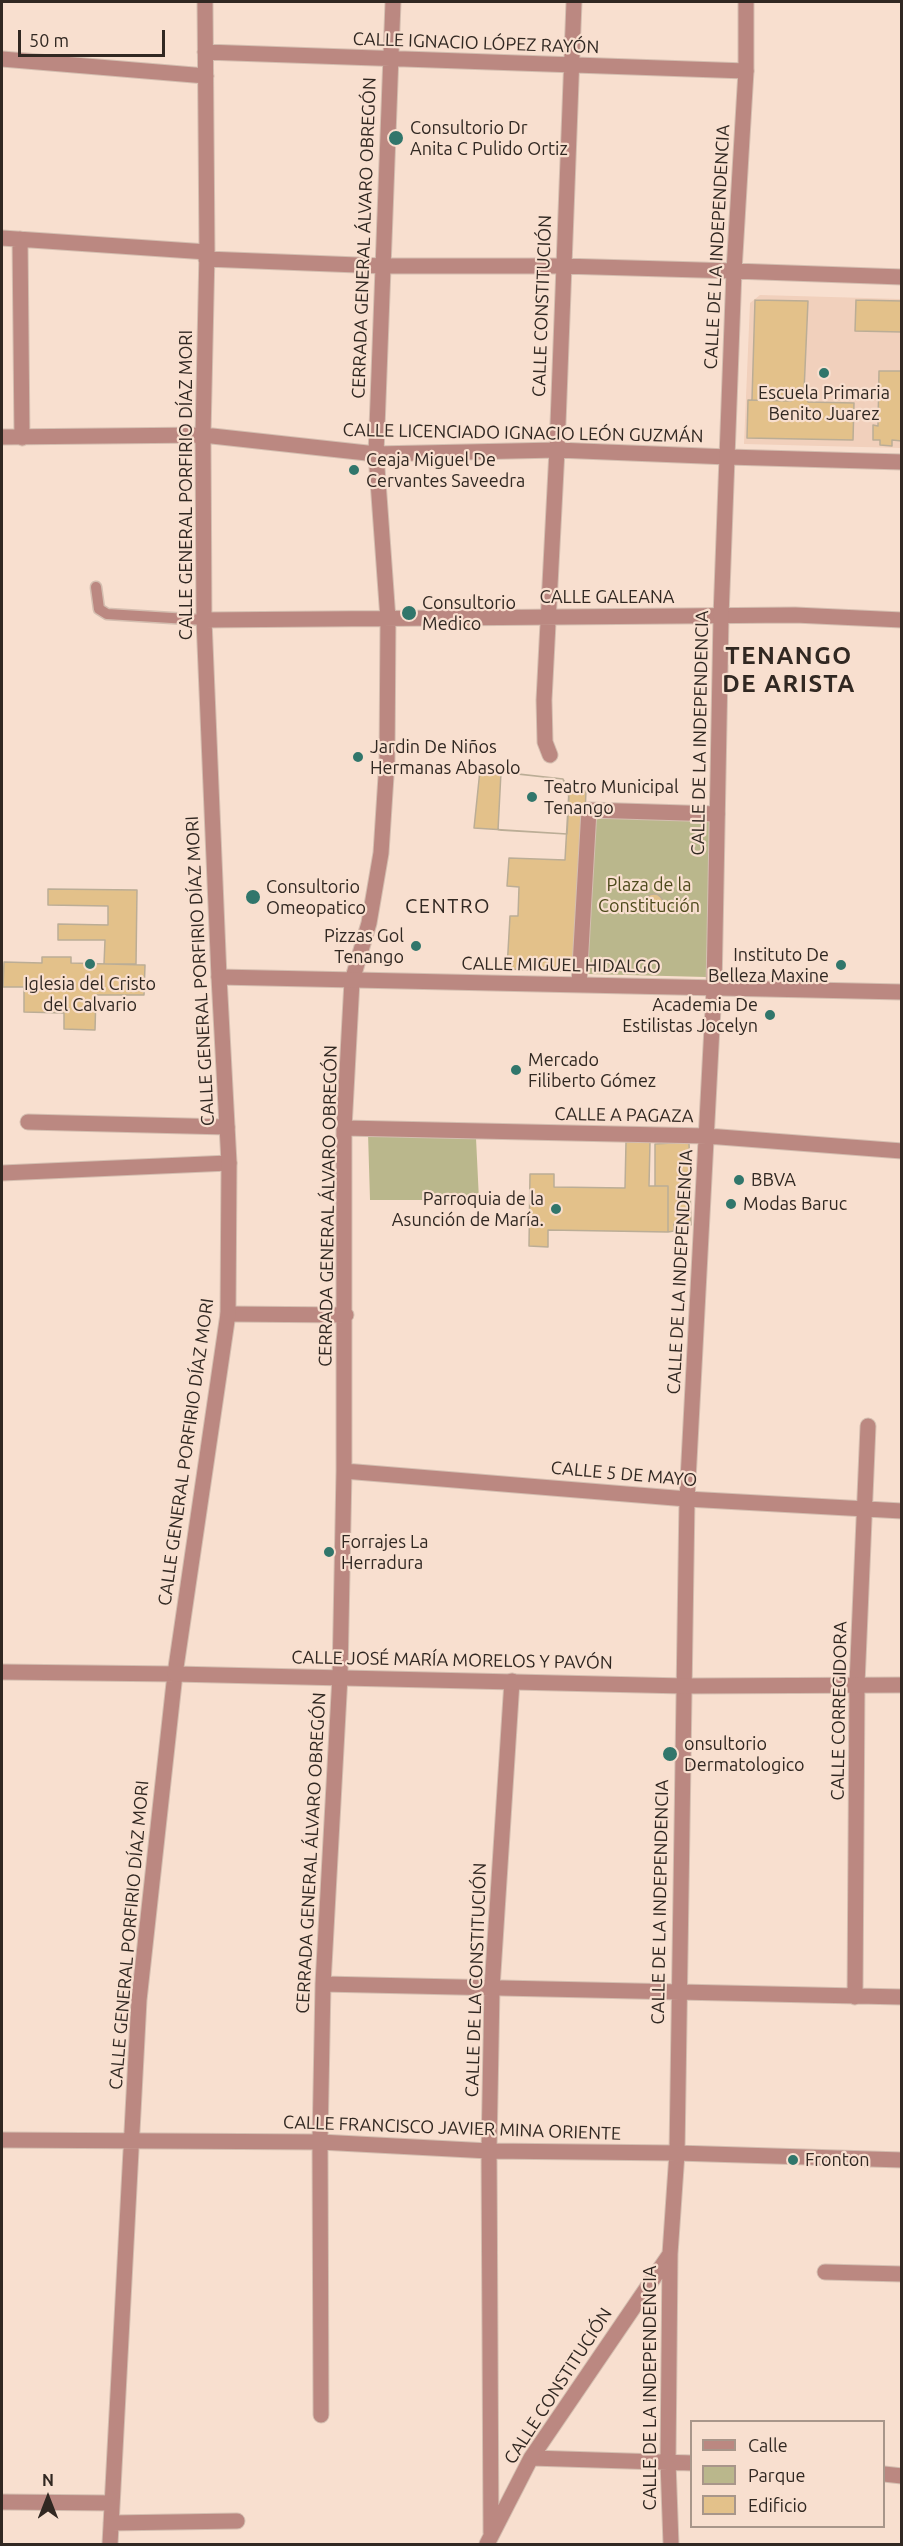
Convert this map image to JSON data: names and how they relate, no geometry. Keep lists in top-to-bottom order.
{
  "streets": {
    "street": [
      "CALLE IGNACIO LÓPEZ RAYÓN",
      "CERRADA GENERAL ÁLVARO OBREGÓN",
      "CALLE DE LA INDEPENDENCIA",
      "CALLE CONSTITUCIÓN",
      "CALLE LICENCIADO IGNACIO LEÓN GUZMÁN",
      "CALLE GENERAL PORFIRIO DÍAZ MORI",
      "CALLE GALEANA",
      "CALLE MIGUEL HIDALGO",
      "CALLE A PAGAZA",
      "CALLE 5 DE MAYO",
      "CALLE JOSÉ MARÍA MORELOS Y PAVÓN",
      "CALLE CORREGIDORA",
      "CALLE DE LA CONSTITUCIÓN",
      "CALLE FRANCISCO JAVIER MINA ORIENTE"
    ]
  },
  "crossings": [
    ["CALLE IGNACIO LÓPEZ RAYÓN", "CERRADA GENERAL ÁLVARO OBREGÓN"],
    ["CALLE IGNACIO LÓPEZ RAYÓN", "CALLE DE LA INDEPENDENCIA"],
    ["CALLE IGNACIO LÓPEZ RAYÓN", "CALLE CONSTITUCIÓN"],
    ["CALLE IGNACIO LÓPEZ RAYÓN", "CALLE GENERAL PORFIRIO DÍAZ MORI"],
    ["CERRADA GENERAL ÁLVARO OBREGÓN", "CALLE LICENCIADO IGNACIO LEÓN GUZMÁN"],
    ["CERRADA GENERAL ÁLVARO OBREGÓN", "CALLE GALEANA"],
    ["CERRADA GENERAL ÁLVARO OBREGÓN", "CALLE MIGUEL HIDALGO"],
    ["CERRADA GENERAL ÁLVARO OBREGÓN", "CALLE A PAGAZA"],
    ["CERRADA GENERAL ÁLVARO OBREGÓN", "CALLE 5 DE MAYO"],
    ["CERRADA GENERAL ÁLVARO OBREGÓN", "CALLE JOSÉ MARÍA MORELOS Y PAVÓN"],
    ["CERRADA GENERAL ÁLVARO OBREGÓN", "CALLE FRANCISCO JAVIER MINA ORIENTE"],
    ["CALLE DE LA INDEPENDENCIA", "CALLE CONSTITUCIÓN"],
    ["CALLE DE LA INDEPENDENCIA", "CALLE LICENCIADO IGNACIO LEÓN GUZMÁN"],
    ["CALLE DE LA INDEPENDENCIA", "CALLE GALEANA"],
    ["CALLE DE LA INDEPENDENCIA", "CALLE MIGUEL HIDALGO"],
    ["CALLE DE LA INDEPENDENCIA", "CALLE A PAGAZA"],
    ["CALLE DE LA INDEPENDENCIA", "CALLE 5 DE MAYO"],
    ["CALLE DE LA INDEPENDENCIA", "CALLE JOSÉ MARÍA MORELOS Y PAVÓN"],
    ["CALLE DE LA INDEPENDENCIA", "CALLE FRANCISCO JAVIER MINA ORIENTE"],
    ["CALLE CONSTITUCIÓN", "CALLE LICENCIADO IGNACIO LEÓN GUZMÁN"],
    ["CALLE CONSTITUCIÓN", "CALLE GALEANA"],
    ["CALLE CONSTITUCIÓN", "CALLE DE LA CONSTITUCIÓN"],
    ["CALLE LICENCIADO IGNACIO LEÓN GUZMÁN", "CALLE GENERAL PORFIRIO DÍAZ MORI"],
    ["CALLE GENERAL PORFIRIO DÍAZ MORI", "CALLE GALEANA"],
    ["CALLE GENERAL PORFIRIO DÍAZ MORI", "CALLE MIGUEL HIDALGO"],
    ["CALLE GENERAL PORFIRIO DÍAZ MORI", "CALLE JOSÉ MARÍA MORELOS Y PAVÓN"],
    ["CALLE GENERAL PORFIRIO DÍAZ MORI", "CALLE FRANCISCO JAVIER MINA ORIENTE"],
    ["CALLE 5 DE MAYO", "CALLE CORREGIDORA"],
    ["CALLE JOSÉ MARÍA MORELOS Y PAVÓN", "CALLE CORREGIDORA"],
    ["CALLE JOSÉ MARÍA MORELOS Y PAVÓN", "CALLE DE LA CONSTITUCIÓN"],
    ["CALLE DE LA CONSTITUCIÓN", "CALLE FRANCISCO JAVIER MINA ORIENTE"]
  ],
  "districts": ["TENANGO DE ARISTA", "CENTRO"],
  "parks": ["Plaza de la Constitución"],
  "places": [
    "Consultorio Dr Anita C Pulido Ortiz",
    "Escuela Primaria Benito Juarez",
    "Ceaja Miguel De Cervantes Saveedra",
    "Consultorio Medico",
    "Jardin De Niños Hermanas Abasolo",
    "Teatro Municipal Tenango",
    "Consultorio Omeopatico",
    "Pizzas Gol Tenango",
    "Iglesia del Cristo del Calvario",
    "Instituto De Belleza Maxine",
    "Academia De Estilistas Jocelyn",
    "Mercado Filiberto Gómez",
    "BBVA",
    "Modas Baruc",
    "Parroquia de la Asunción de María.",
    "Forrajes La Herradura",
    "onsultorio Dermatologico",
    "Fronton"
  ],
  "legend": ["Calle", "Parque", "Edificio"],
  "scale_bar": "50 m",
  "north": "top"
}
